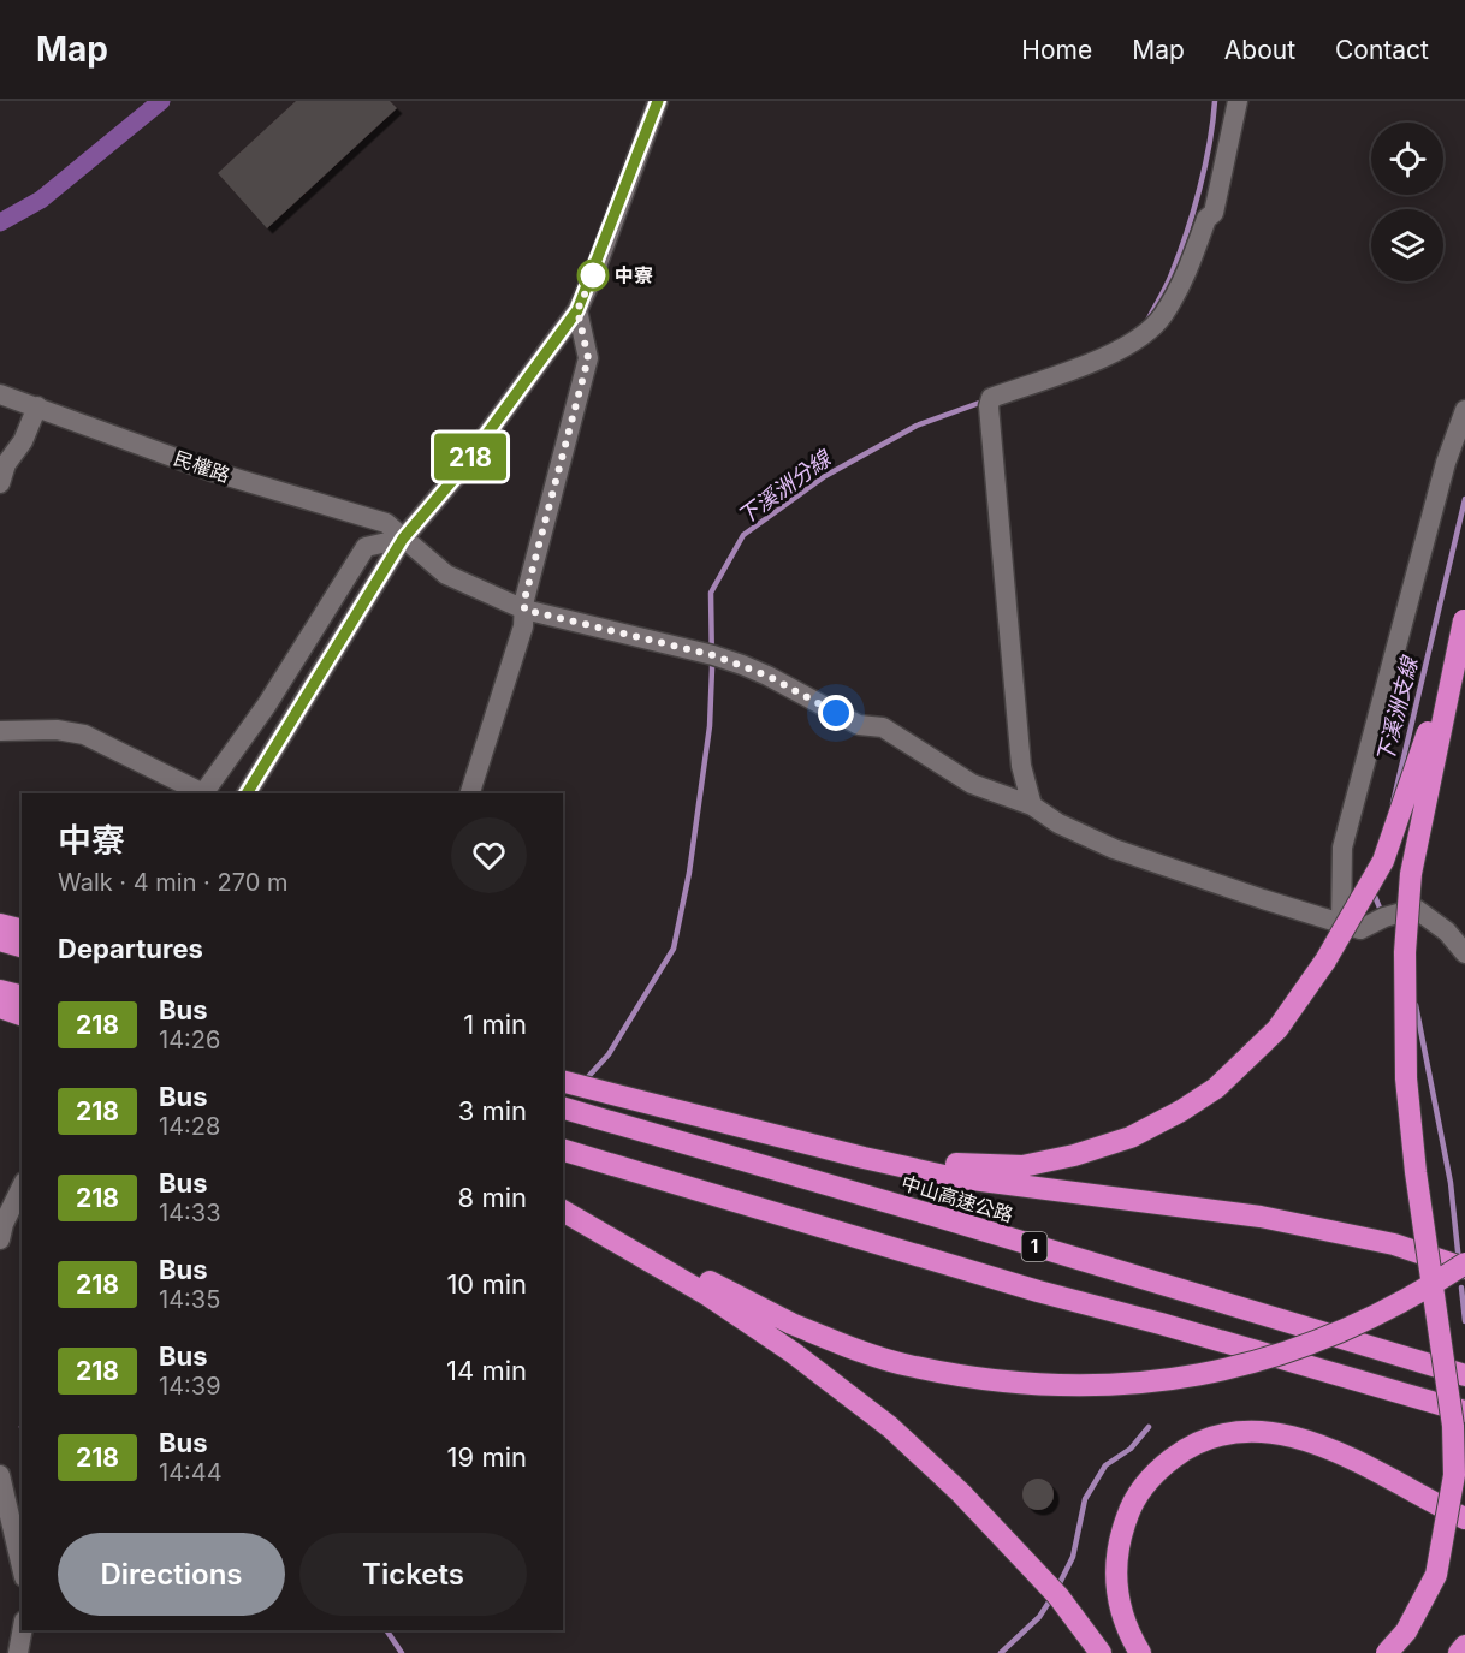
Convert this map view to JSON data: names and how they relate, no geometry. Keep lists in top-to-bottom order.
{
  "streets": {
    "highway": ["中山高速公路", "1"],
    "street": ["民權路"]
  },
  "water": ["下溪洲分線", "下溪洲支線"],
  "places": ["中寮"],
  "lines": ["bus line 218"],
  "page": {
    "header": "Map",
    "nav": [
      "Home",
      "Map",
      "About",
      "Contact"
    ],
    "on_map": "218",
    "heading": [
      ["中寮", "Walk · 4 min · 270 m"],
      "Departures"
    ],
    "list": [
      {
        "mark": "218",
        "name": "Bus",
        "note": "14:26",
        "value": "1 min"
      },
      {
        "mark": "218",
        "name": "Bus",
        "note": "14:28",
        "value": "3 min"
      },
      {
        "mark": "218",
        "name": "Bus",
        "note": "14:33",
        "value": "8 min"
      },
      {
        "mark": "218",
        "name": "Bus",
        "note": "14:35",
        "value": "10 min"
      },
      {
        "mark": "218",
        "name": "Bus",
        "note": "14:39",
        "value": "14 min"
      },
      {
        "mark": "218",
        "name": "Bus",
        "note": "14:44",
        "value": "19 min"
      }
    ],
    "buttons": ["Directions", "Tickets"]
  }
}
